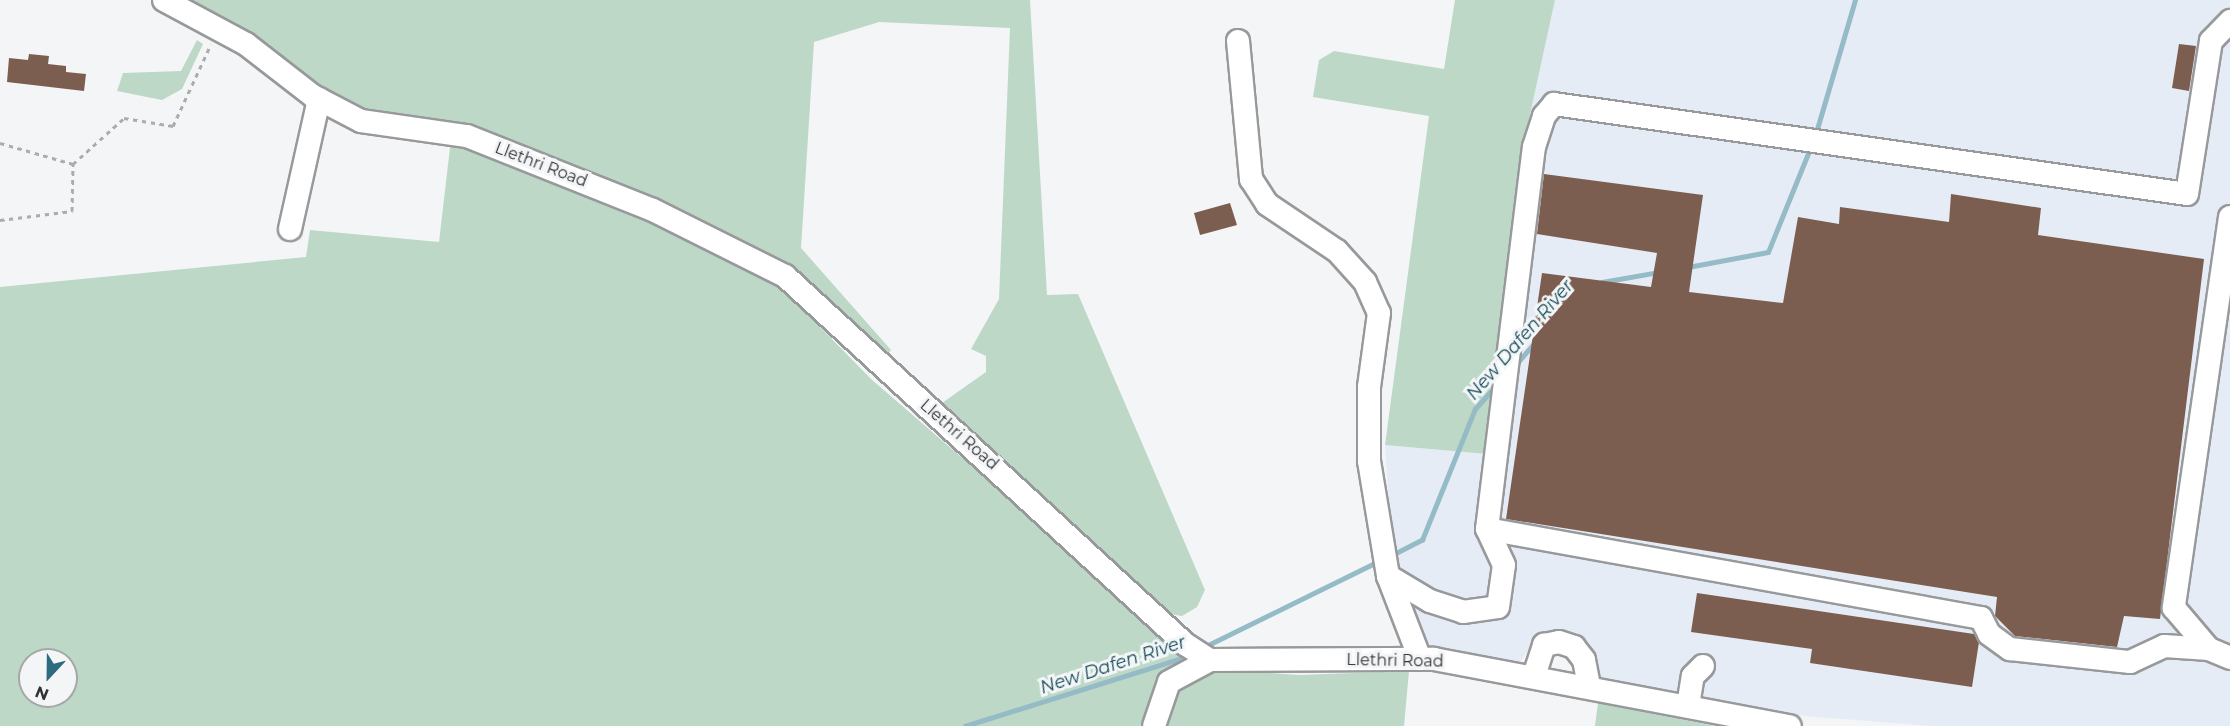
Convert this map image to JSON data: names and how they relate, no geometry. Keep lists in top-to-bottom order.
{
  "streets": {
    "street": ["Llethri Road"]
  },
  "water": ["New Dafen River"],
  "north": "bottom"
}
